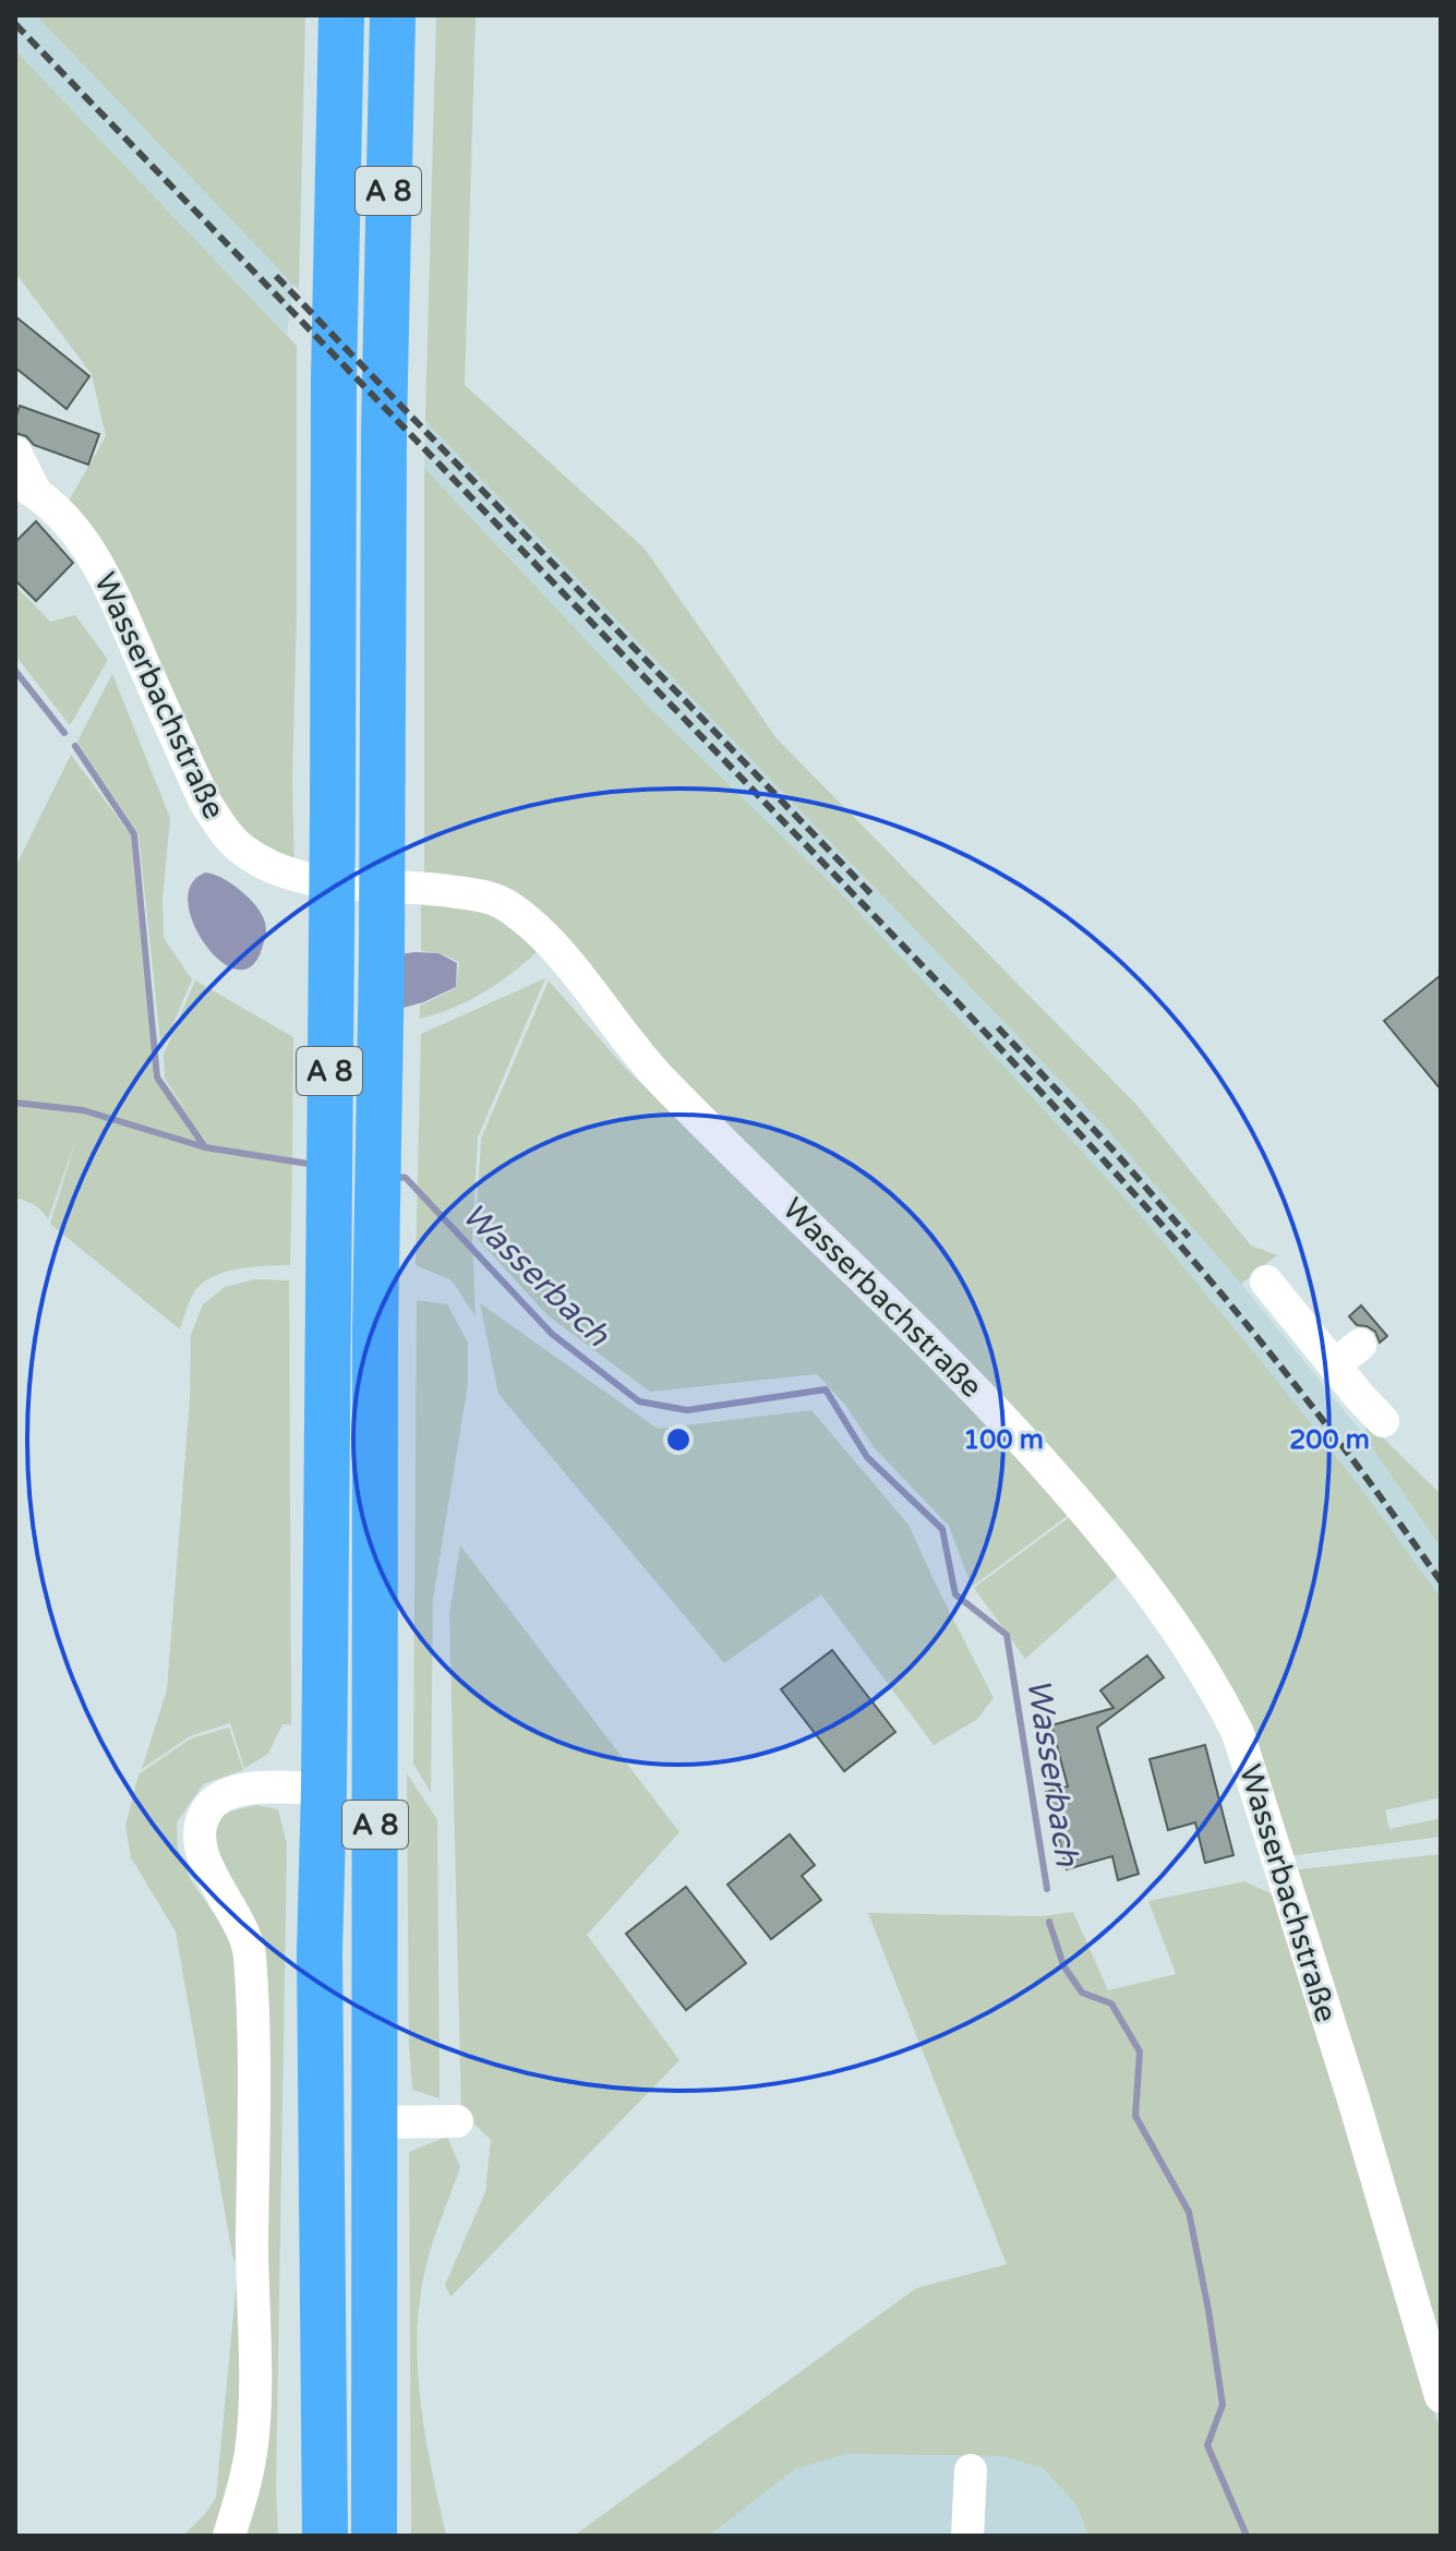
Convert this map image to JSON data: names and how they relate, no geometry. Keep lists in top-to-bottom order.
{
  "streets": {
    "highway": ["A 8"],
    "street": ["Wasserbachstraße"]
  },
  "water": ["Wasserbach"],
  "rings": ["100 m", "200 m"]
}
